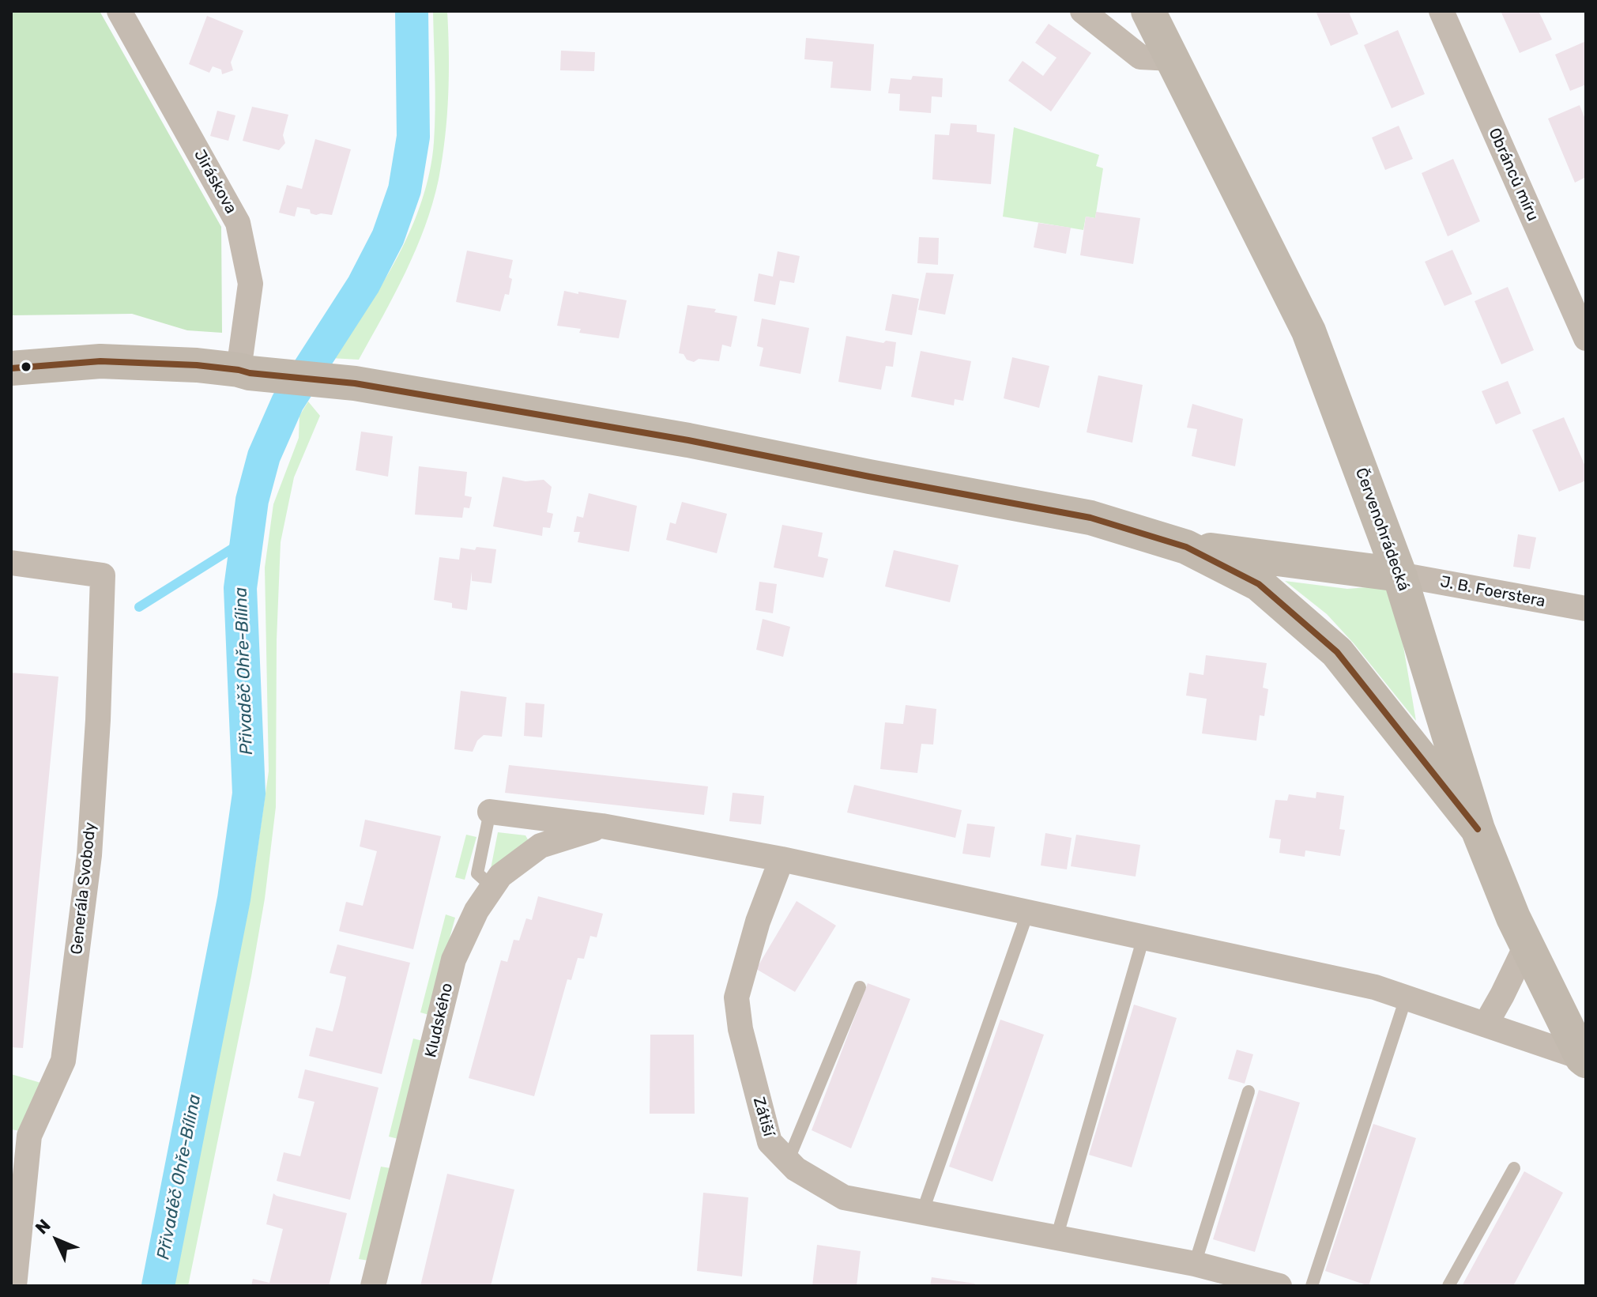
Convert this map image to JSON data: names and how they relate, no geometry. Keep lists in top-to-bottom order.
{
  "streets": {
    "street": [
      "Obránců míru",
      "Jiráskova",
      "Červenohrádecká",
      "J. B. Foerstera",
      "Generála Svobody",
      "Kludského",
      "Zátiší"
    ]
  },
  "crossings": [
    ["Červenohrádecká", "J. B. Foerstera"]
  ],
  "water": ["Přivaděč Ohře-Bílina"],
  "north": "top left"
}
